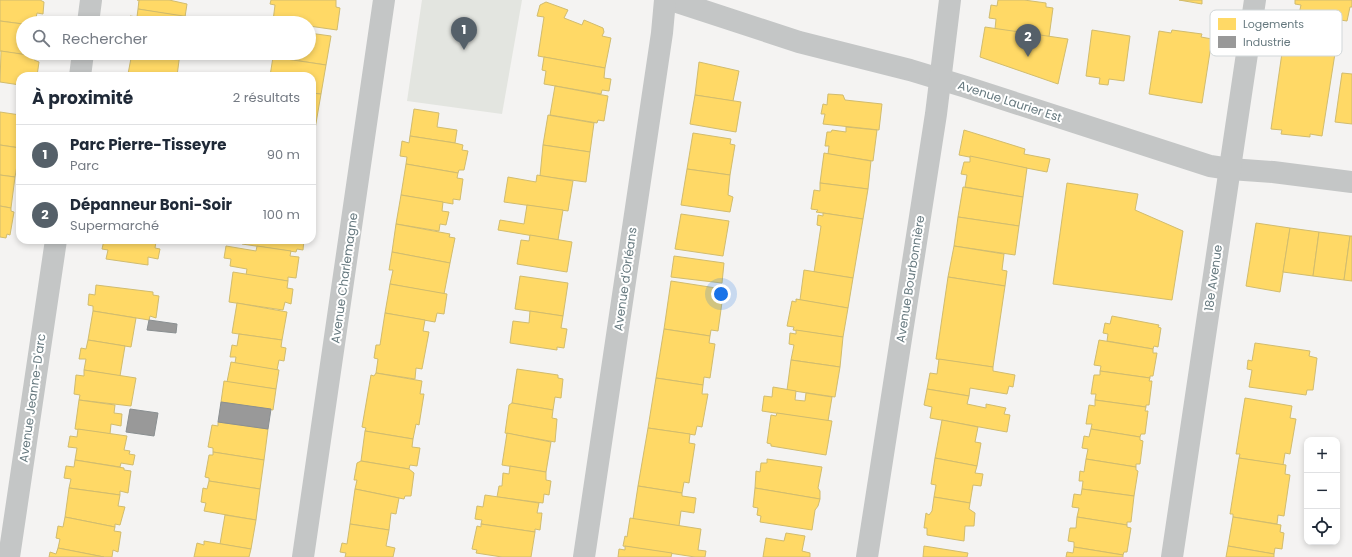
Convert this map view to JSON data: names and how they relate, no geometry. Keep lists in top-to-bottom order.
{
  "streets": {
    "street": [
      "Avenue Laurier Est",
      "Avenue Charlemagne",
      "18e Avenue",
      "Avenue d'Orléans",
      "Avenue Bourbonnière",
      "Avenue Jeanne-D'arc"
    ]
  },
  "crossings": [
    ["Avenue Laurier Est", "18e Avenue"],
    ["Avenue Laurier Est", "Avenue Bourbonnière"]
  ],
  "legend": ["Logements", "Industrie"],
  "page": {
    "search": "Rechercher",
    "pins": ["1", "2"],
    "heading": ["À proximité", "2 résultats"],
    "list": [
      {
        "mark": "1",
        "name": "Parc Pierre-Tisseyre",
        "note": "Parc",
        "value": "90 m"
      },
      {
        "mark": "2",
        "name": "Dépanneur Boni-Soir",
        "note": "Supermarché",
        "value": "100 m"
      }
    ],
    "map_buttons": ["+", "−"]
  }
}
